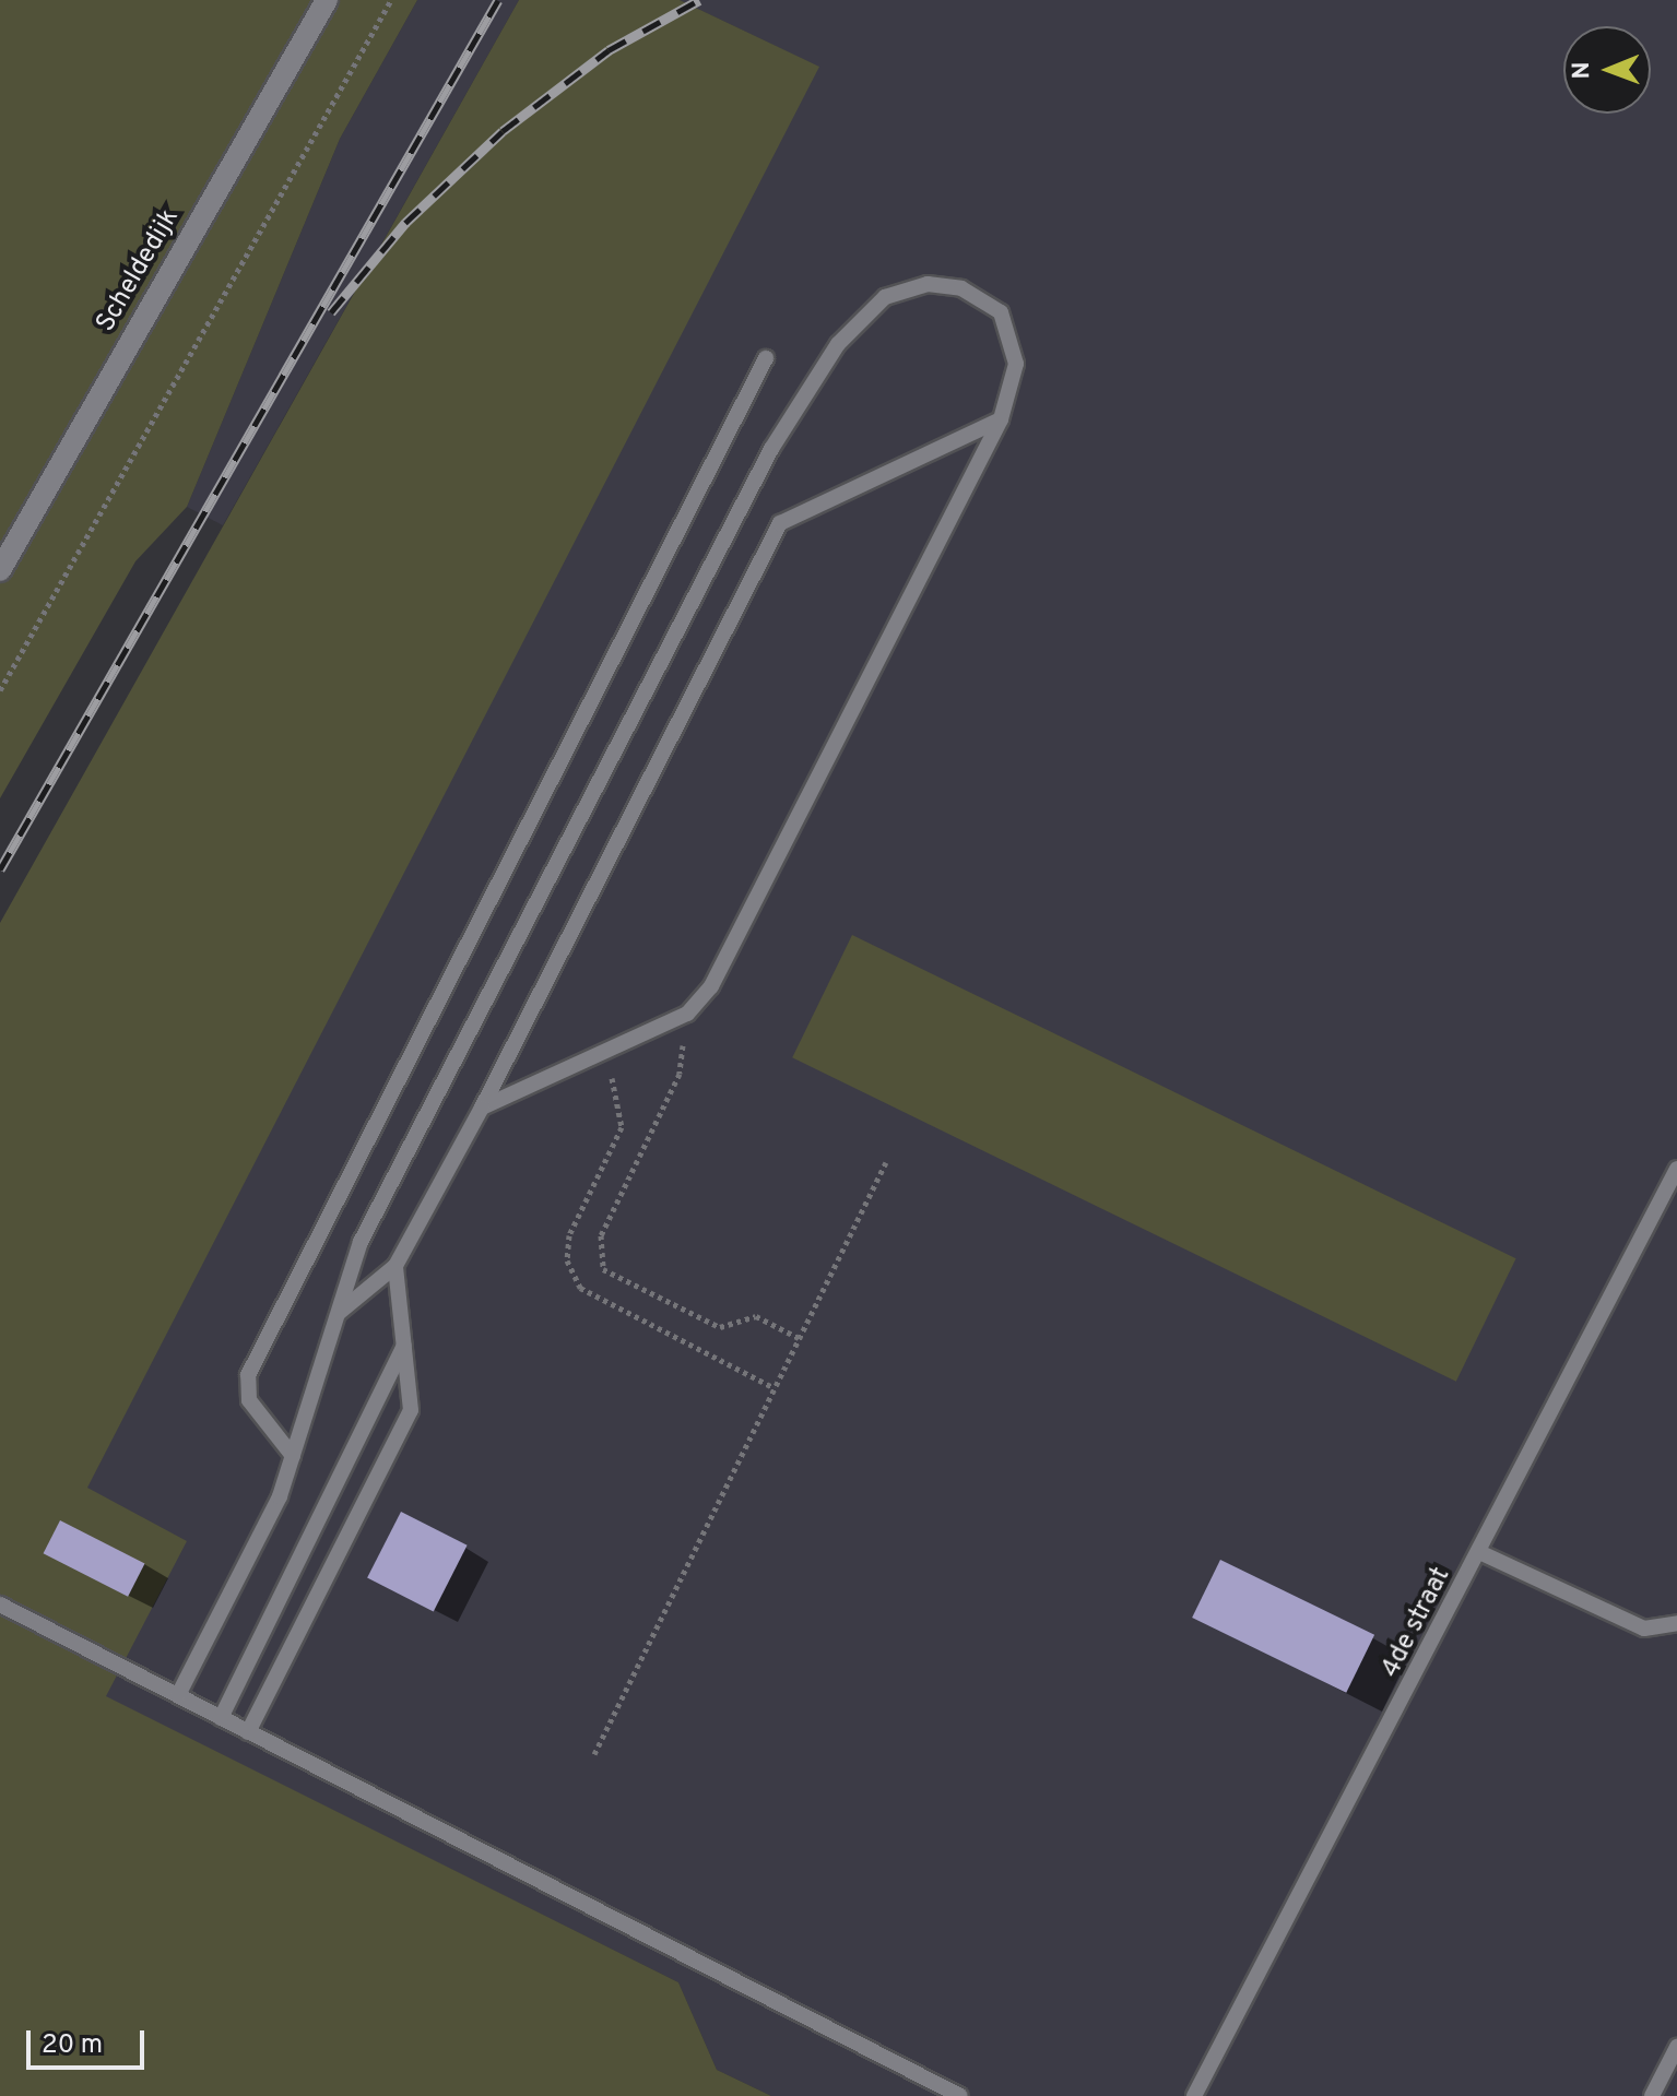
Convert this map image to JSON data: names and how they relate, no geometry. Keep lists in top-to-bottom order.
{
  "streets": {
    "street": ["Scheldedijk"],
    "lane": ["4de straat"]
  },
  "scale_bar": "20 m",
  "north": "left"
}
